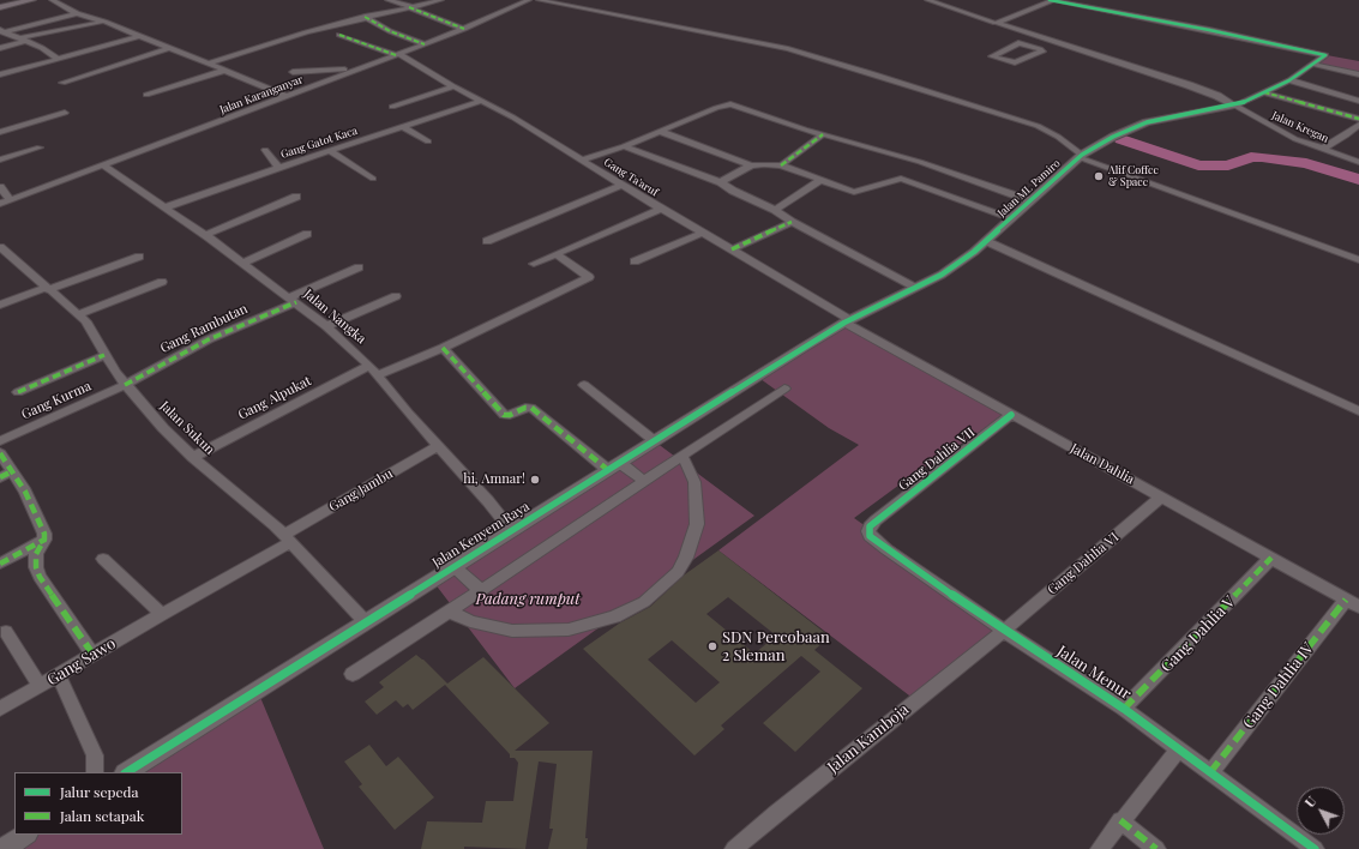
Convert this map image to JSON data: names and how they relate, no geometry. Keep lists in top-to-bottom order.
{
  "streets": {
    "street": [
      "Jalan Karanganyar",
      "Jalan Kregan",
      "Gang Gatot Kaca",
      "Gang Ta'aruf",
      "Jalan ML Pamiro",
      "Jalan Nangka",
      "Gang Rambutan",
      "Gang Alpukat",
      "Gang Kurma",
      "Jalan Sukun",
      "Gang Dahlia VII",
      "Jalan Dahlia",
      "Gang Jambu",
      "Jalan Kenyem Raya",
      "Gang Dahlia VI",
      "Gang Dahlia V",
      "Gang Sawo",
      "Jalan Menur",
      "Gang Dahlia IV",
      "Jalan Kamboja"
    ]
  },
  "crossings": [
    ["Jalan Karanganyar", "Gang Ta'aruf"],
    ["Jalan Karanganyar", "Jalan Nangka"],
    ["Jalan Kregan", "Jalan ML Pamiro"],
    ["Gang Gatot Kaca", "Gang Ta'aruf"],
    ["Gang Gatot Kaca", "Jalan Nangka"],
    ["Gang Ta'aruf", "Jalan ML Pamiro"],
    ["Gang Ta'aruf", "Jalan Dahlia"],
    ["Gang Ta'aruf", "Jalan Kenyem Raya"],
    ["Jalan ML Pamiro", "Jalan Dahlia"],
    ["Jalan ML Pamiro", "Jalan Kenyem Raya"],
    ["Jalan Nangka", "Gang Rambutan"],
    ["Jalan Nangka", "Gang Alpukat"],
    ["Jalan Nangka", "Gang Jambu"],
    ["Jalan Nangka", "Jalan Kenyem Raya"],
    ["Gang Rambutan", "Gang Kurma"],
    ["Gang Rambutan", "Jalan Sukun"],
    ["Gang Alpukat", "Jalan Sukun"],
    ["Gang Kurma", "Jalan Sukun"],
    ["Jalan Sukun", "Gang Jambu"],
    ["Jalan Sukun", "Jalan Kenyem Raya"],
    ["Jalan Sukun", "Gang Sawo"],
    ["Gang Dahlia VII", "Jalan Dahlia"],
    ["Gang Dahlia VII", "Jalan Menur"],
    ["Jalan Dahlia", "Jalan Kenyem Raya"],
    ["Jalan Dahlia", "Gang Dahlia VI"],
    ["Jalan Dahlia", "Gang Dahlia V"],
    ["Jalan Dahlia", "Gang Dahlia IV"],
    ["Gang Jambu", "Gang Sawo"],
    ["Gang Dahlia VI", "Jalan Menur"],
    ["Gang Dahlia VI", "Jalan Kamboja"],
    ["Gang Dahlia V", "Jalan Menur"],
    ["Jalan Menur", "Gang Dahlia IV"],
    ["Jalan Menur", "Jalan Kamboja"]
  ],
  "parks": ["Padang rumput"],
  "places": ["Alif Coffee & Space", "hi, Amnar!", "SDN Percobaan 2 Sleman"],
  "legend": ["Jalur sepeda", "Jalan setapak"],
  "north": "top left"
}
